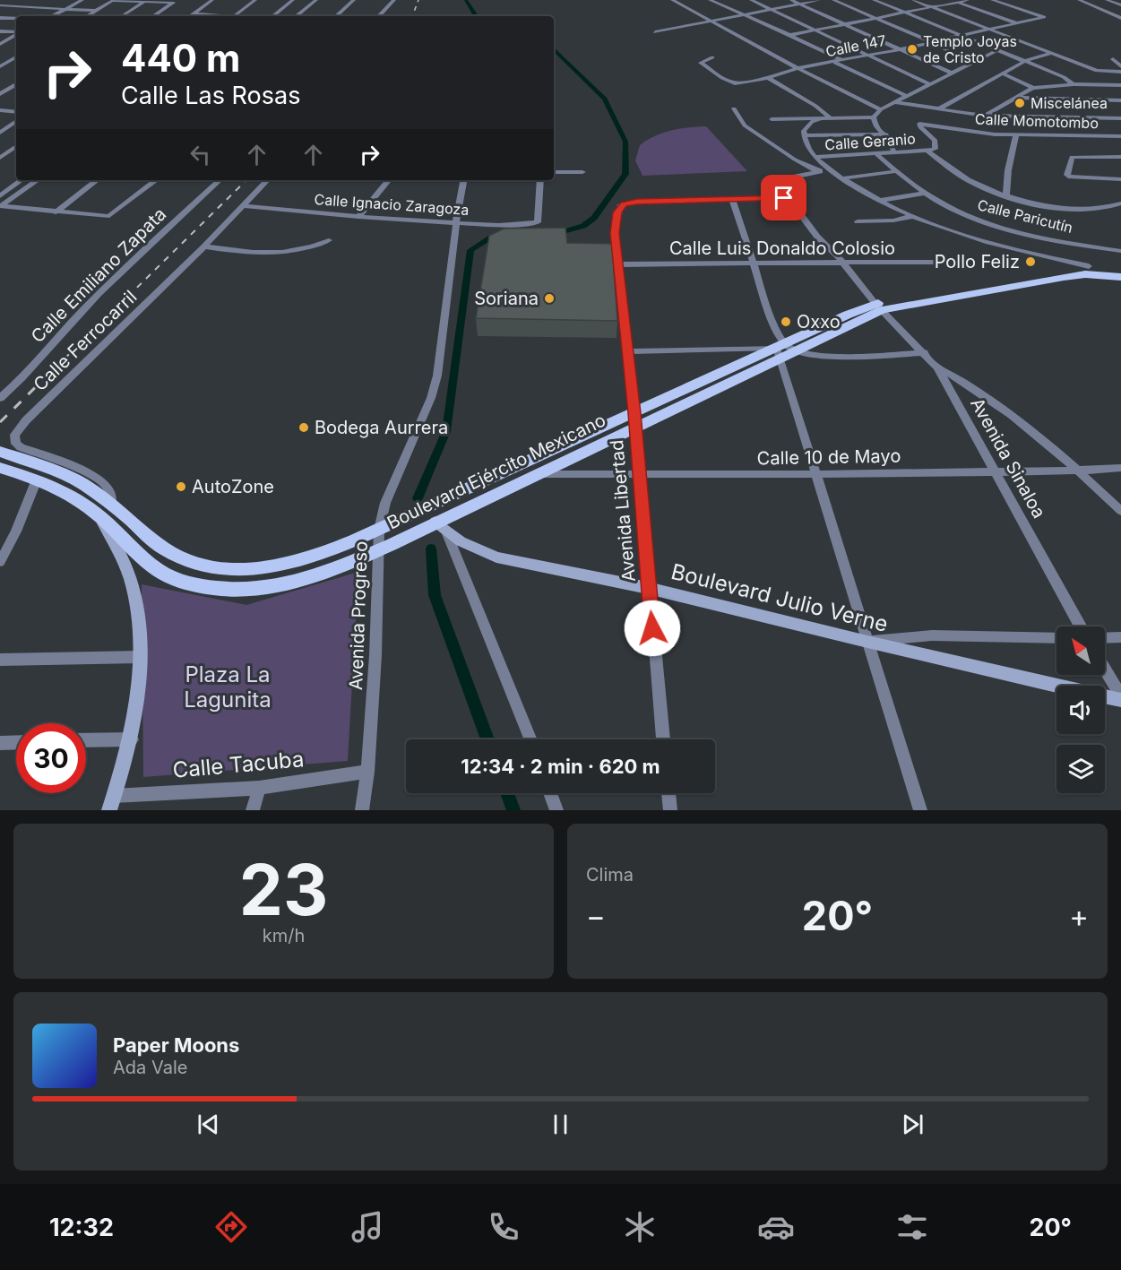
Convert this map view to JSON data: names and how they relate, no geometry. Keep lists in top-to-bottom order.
{
  "streets": {
    "main road": ["Boulevard Ejército Mexicano"],
    "street": [
      "Calle 147",
      "Calle Momotombo",
      "Calle Geranio",
      "Calle Ignacio Zaragoza",
      "Calle Paricutín",
      "Calle Luis Donaldo Colosio",
      "Calle Emiliano Zapata",
      "Calle Ferrocarril",
      "Calle 10 de Mayo",
      "Avenida Sinaloa",
      "Avenida Libertad",
      "Boulevard Julio Verne",
      "Avenida Progreso",
      "Calle Tacuba"
    ]
  },
  "crossings": [
    ["Calle Momotombo", "Calle Geranio"],
    ["Calle Geranio", "Calle Paricutín"],
    ["Calle Ignacio Zaragoza", "Calle Ferrocarril"],
    ["Calle Ignacio Zaragoza", "Avenida Progreso"],
    ["Calle Luis Donaldo Colosio", "Avenida Sinaloa"],
    ["Calle Luis Donaldo Colosio", "Avenida Libertad"],
    ["Calle Ferrocarril", "Boulevard Ejército Mexicano"],
    ["Calle 10 de Mayo", "Avenida Sinaloa"],
    ["Calle 10 de Mayo", "Boulevard Ejército Mexicano"],
    ["Calle 10 de Mayo", "Avenida Libertad"],
    ["Avenida Sinaloa", "Boulevard Ejército Mexicano"],
    ["Boulevard Ejército Mexicano", "Avenida Libertad"],
    ["Boulevard Ejército Mexicano", "Boulevard Julio Verne"],
    ["Boulevard Ejército Mexicano", "Avenida Progreso"],
    ["Avenida Libertad", "Boulevard Julio Verne"],
    ["Avenida Progreso", "Calle Tacuba"]
  ],
  "parks": ["Plaza La Lagunita"],
  "places": [
    "Templo Joyas de Cristo",
    "Miscelánea",
    "Pollo Feliz",
    "Soriana",
    "Oxxo",
    "Bodega Aurrera",
    "AutoZone"
  ],
  "north": "top left",
  "page": {
    "turn": ["440 m", "Calle Las Rosas"],
    "limit": "30",
    "trip": "12:34 · 2 min · 620 m",
    "tile": [
      ["23", "km/h"],
      "Clima"
    ],
    "heat": ["−", "20°", "+"],
    "song": ["Paper Moons", "Ada Vale"],
    "tabs": ["12:32", "20°"]
  }
}
